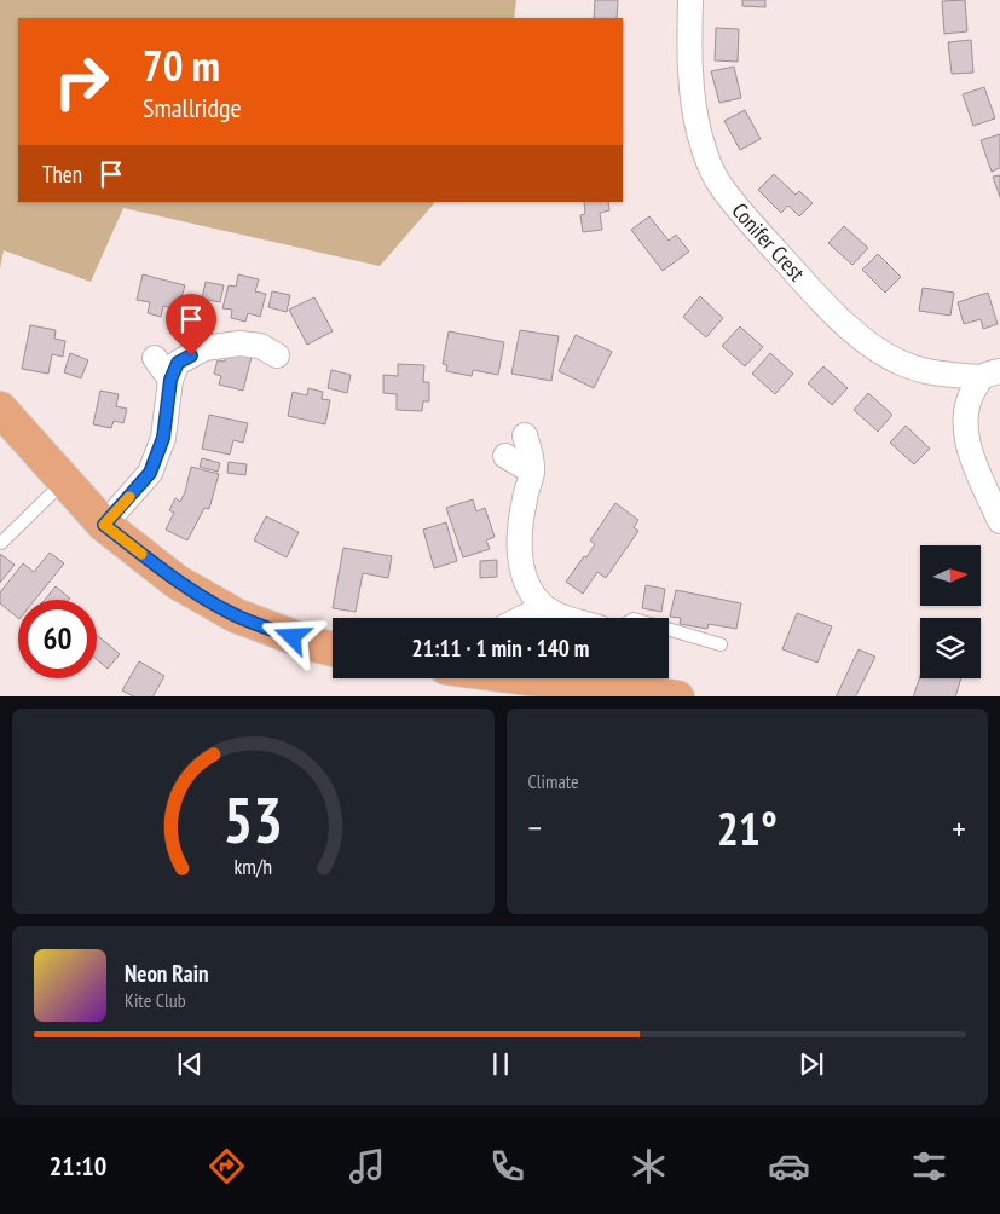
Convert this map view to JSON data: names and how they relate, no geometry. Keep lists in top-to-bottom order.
{
  "streets": {
    "street": ["Conifer Crest"]
  },
  "north": "right",
  "page": {
    "turn": ["70 m", "Smallridge"],
    "then": "Then",
    "limit": "60",
    "trip": "21:11 · 1 min · 140 m",
    "tile": "Climate",
    "heat": ["−", "21°", "+"],
    "song": ["Neon Rain", "Kite Club"],
    "tabs": "21:10",
    "gauge": ["53", "km/h"]
  }
}
